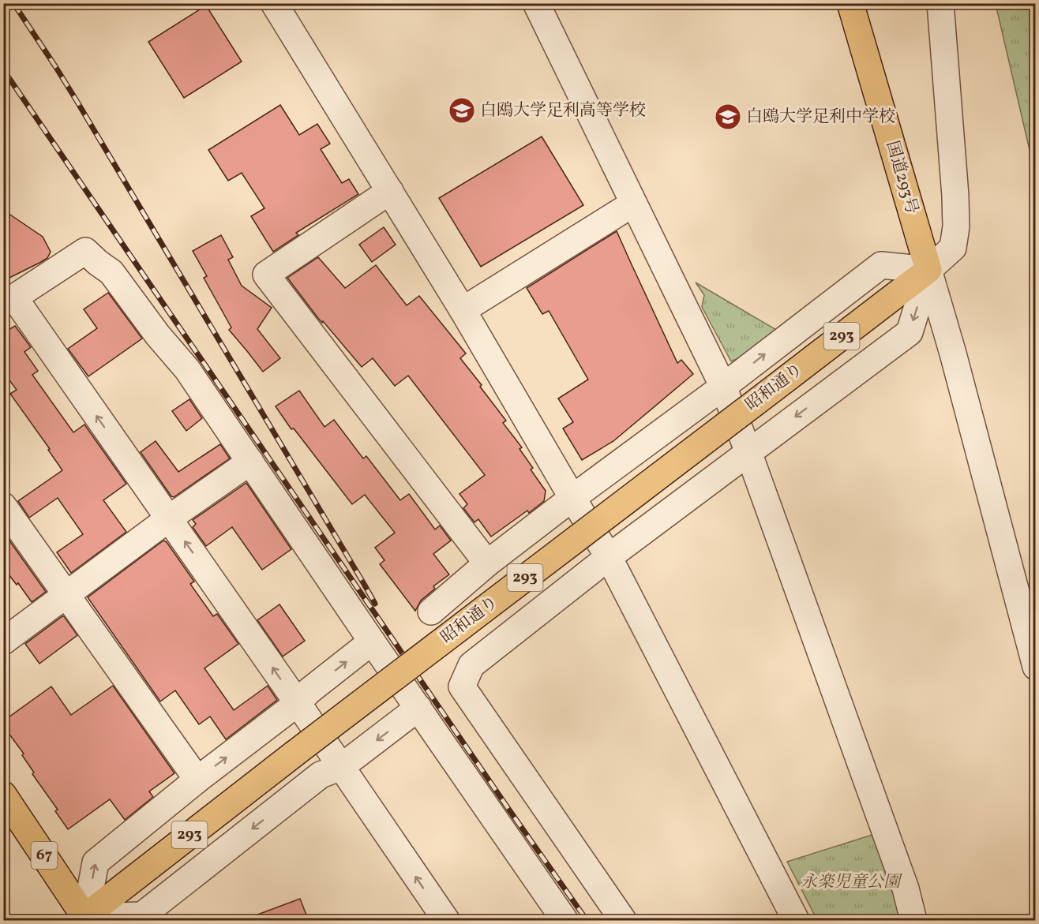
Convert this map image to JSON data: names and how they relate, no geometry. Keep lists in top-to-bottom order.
{
  "streets": {
    "main road": [
      "国道293号",
      "293",
      "昭和通り",
      "67"
    ]
  },
  "crossings": [
    ["国道293号", "昭和通り"],
    ["昭和通り", "67"]
  ],
  "parks": ["永楽児童公園"],
  "places": {
    "school or university": ["白鴎大学足利高等学校", "白鴎大学足利中学校"]
  }
}
